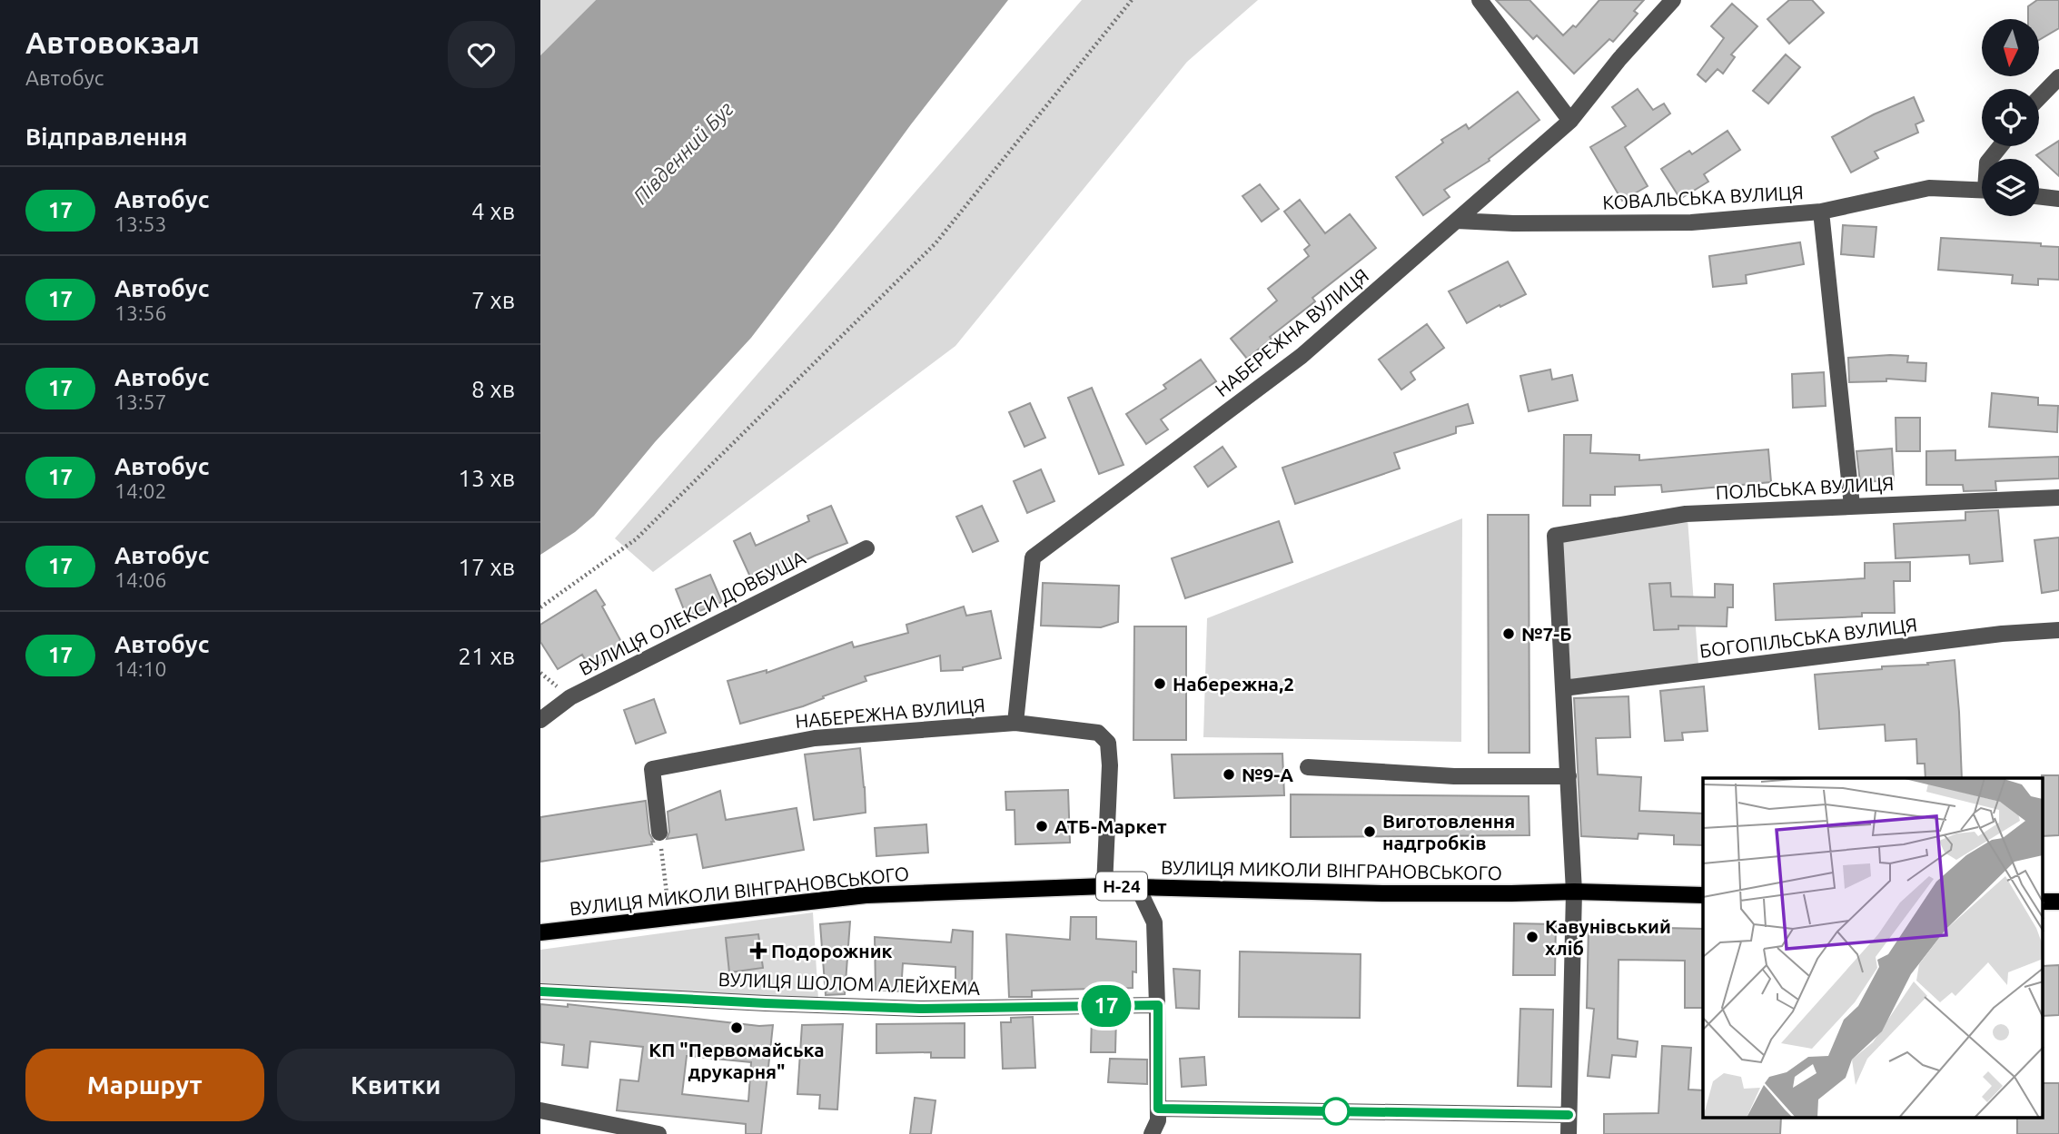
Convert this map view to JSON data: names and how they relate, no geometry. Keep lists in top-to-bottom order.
{
  "streets": {
    "main road": ["ВУЛИЦЯ МИКОЛИ ВІНГРАНОВСЬКОГО", "Н-24"],
    "street": [
      "КОВАЛЬСЬКА ВУЛИЦЯ",
      "НАБЕРЕЖНА ВУЛИЦЯ",
      "ПОЛЬСЬКА ВУЛИЦЯ",
      "ВУЛИЦЯ ОЛЕКСИ ДОВБУША",
      "БОГОПІЛЬСЬКА ВУЛИЦЯ",
      "ВУЛИЦЯ ШОЛОМ АЛЕЙХЕМА"
    ]
  },
  "crossings": [
    ["КОВАЛЬСЬКА ВУЛИЦЯ", "НАБЕРЕЖНА ВУЛИЦЯ"],
    ["НАБЕРЕЖНА ВУЛИЦЯ", "ВУЛИЦЯ МИКОЛИ ВІНГРАНОВСЬКОГО"],
    ["ПОЛЬСЬКА ВУЛИЦЯ", "БОГОПІЛЬСЬКА ВУЛИЦЯ"]
  ],
  "water": ["Південний Буг"],
  "places": {
    "other": [
      "№7-Б",
      "Набережна,2",
      "№9-А",
      "АТБ-Маркет",
      "Виготовлення надгробків",
      "Кавунівський хліб",
      "КП \"Первомайська друкарня\""
    ],
    "health": ["Подорожник"]
  },
  "lines": ["bus line 17"],
  "north": "bottom",
  "page": {
    "heading": [
      ["Автовокзал", "Автобус"],
      "Відправлення"
    ],
    "on_map": "17",
    "list": [
      {
        "mark": "17",
        "name": "Автобус",
        "note": "13:53",
        "value": "4 хв"
      },
      {
        "mark": "17",
        "name": "Автобус",
        "note": "13:56",
        "value": "7 хв"
      },
      {
        "mark": "17",
        "name": "Автобус",
        "note": "13:57",
        "value": "8 хв"
      },
      {
        "mark": "17",
        "name": "Автобус",
        "note": "14:02",
        "value": "13 хв"
      },
      {
        "mark": "17",
        "name": "Автобус",
        "note": "14:06",
        "value": "17 хв"
      },
      {
        "mark": "17",
        "name": "Автобус",
        "note": "14:10",
        "value": "21 хв"
      }
    ],
    "buttons": ["Маршрут", "Квитки"]
  }
}
